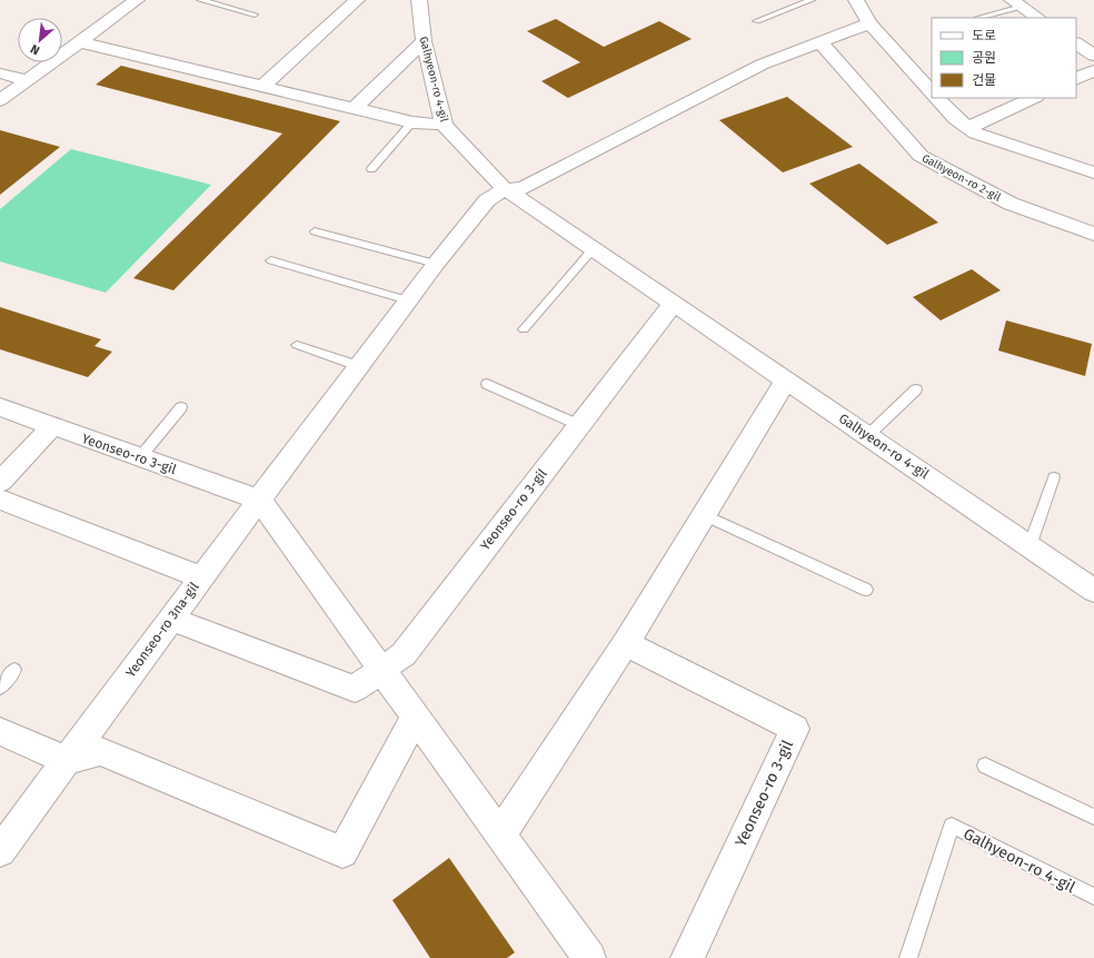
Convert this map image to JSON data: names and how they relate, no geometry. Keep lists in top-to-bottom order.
{
  "streets": {
    "street": [
      "Galhyeon-ro 4-gil",
      "Galhyeon-ro 2-gil",
      "Yeonseo-ro 3-gil",
      "Yeonseo-ro 3na-gil"
    ]
  },
  "crossings": [
    ["Yeonseo-ro 3-gil", "Yeonseo-ro 3na-gil"]
  ],
  "legend": ["도로", "공원", "건물"],
  "north": "bottom left"
}
